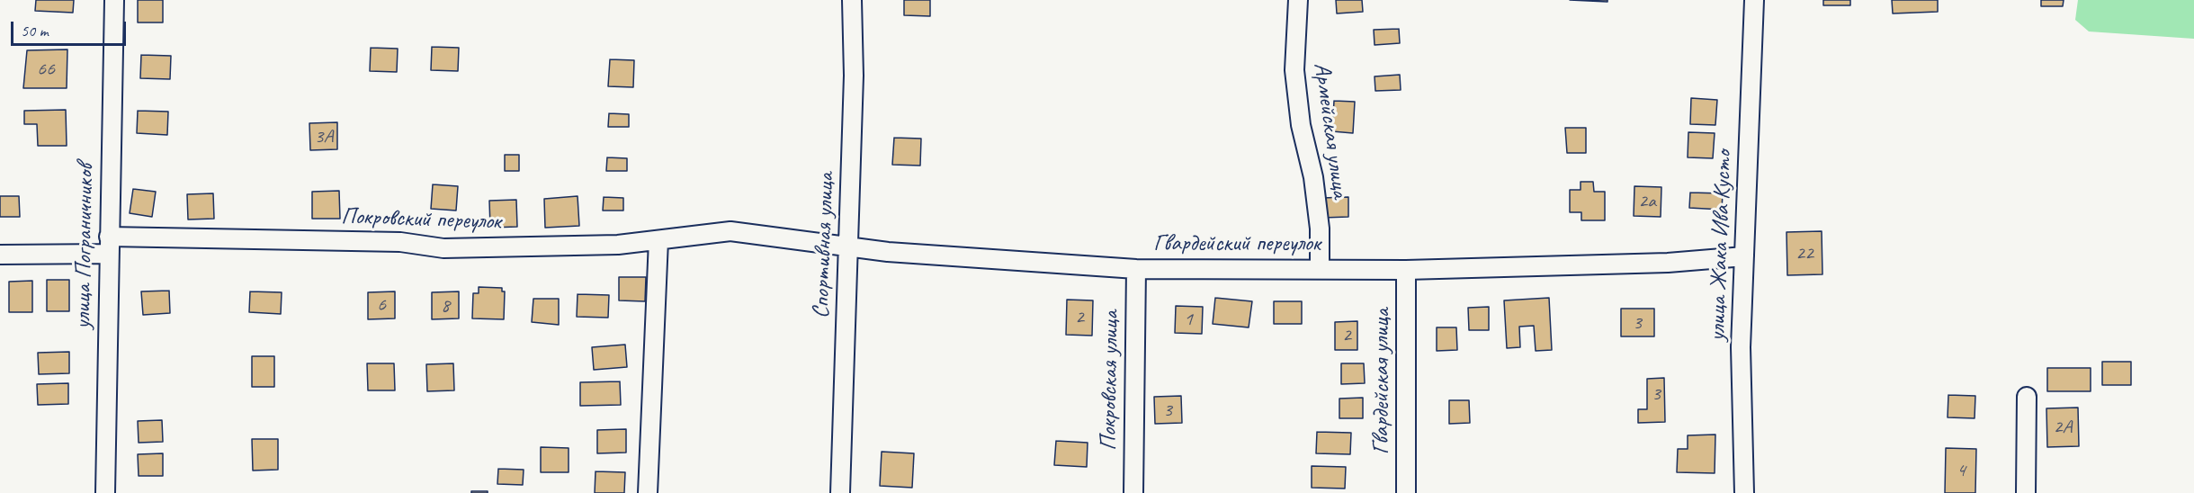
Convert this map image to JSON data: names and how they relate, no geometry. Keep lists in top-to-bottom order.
{
  "streets": {
    "street": [
      "Армейская улица",
      "Покровский переулок",
      "Гвардейский переулок",
      "Спортивная улица",
      "улица Жака Ива Кусто",
      "улица Пограничников",
      "Покровская улица",
      "Гвардейская улица"
    ]
  },
  "crossings": [
    ["Армейская улица", "Гвардейский переулок"],
    ["Покровский переулок", "Гвардейский переулок"],
    ["Покровский переулок", "улица Пограничников"],
    ["Гвардейский переулок", "Спортивная улица"],
    ["Гвардейский переулок", "улица Жака Ива Кусто"],
    ["Гвардейский переулок", "Покровская улица"],
    ["Гвардейский переулок", "Гвардейская улица"]
  ],
  "house_numbers": [
    "66",
    "3А",
    "2а",
    "22",
    "6",
    "8",
    "2",
    "1",
    "3",
    "2",
    "3",
    "3",
    "2А",
    "4"
  ],
  "scale_bar": "50 m"
}
